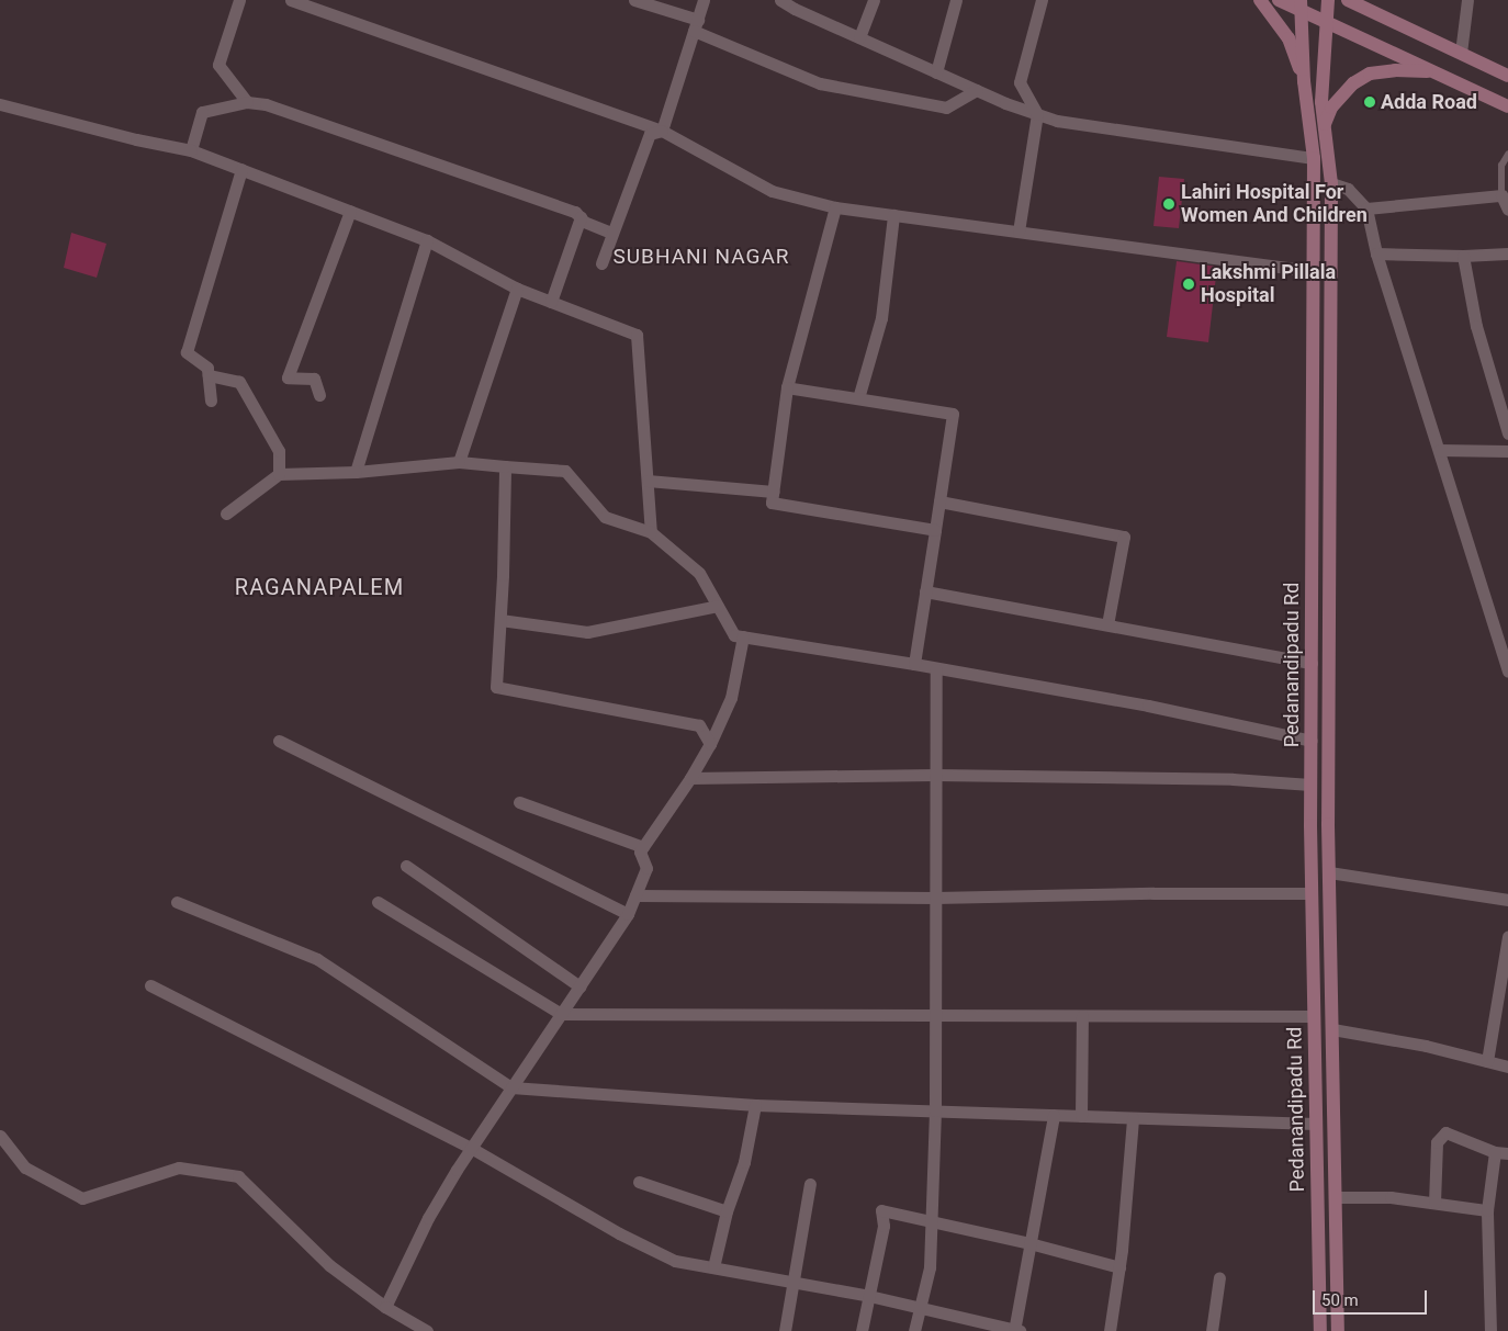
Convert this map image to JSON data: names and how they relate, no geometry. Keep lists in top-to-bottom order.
{
  "streets": {
    "main road": ["Pedanandipadu Rd"]
  },
  "districts": ["SUBHANI NAGAR", "RAGANAPALEM"],
  "places": ["Adda Road", "Lahiri Hospital For Women And Children", "Lakshmi Pillala Hospital"],
  "scale_bar": "50 m"
}
